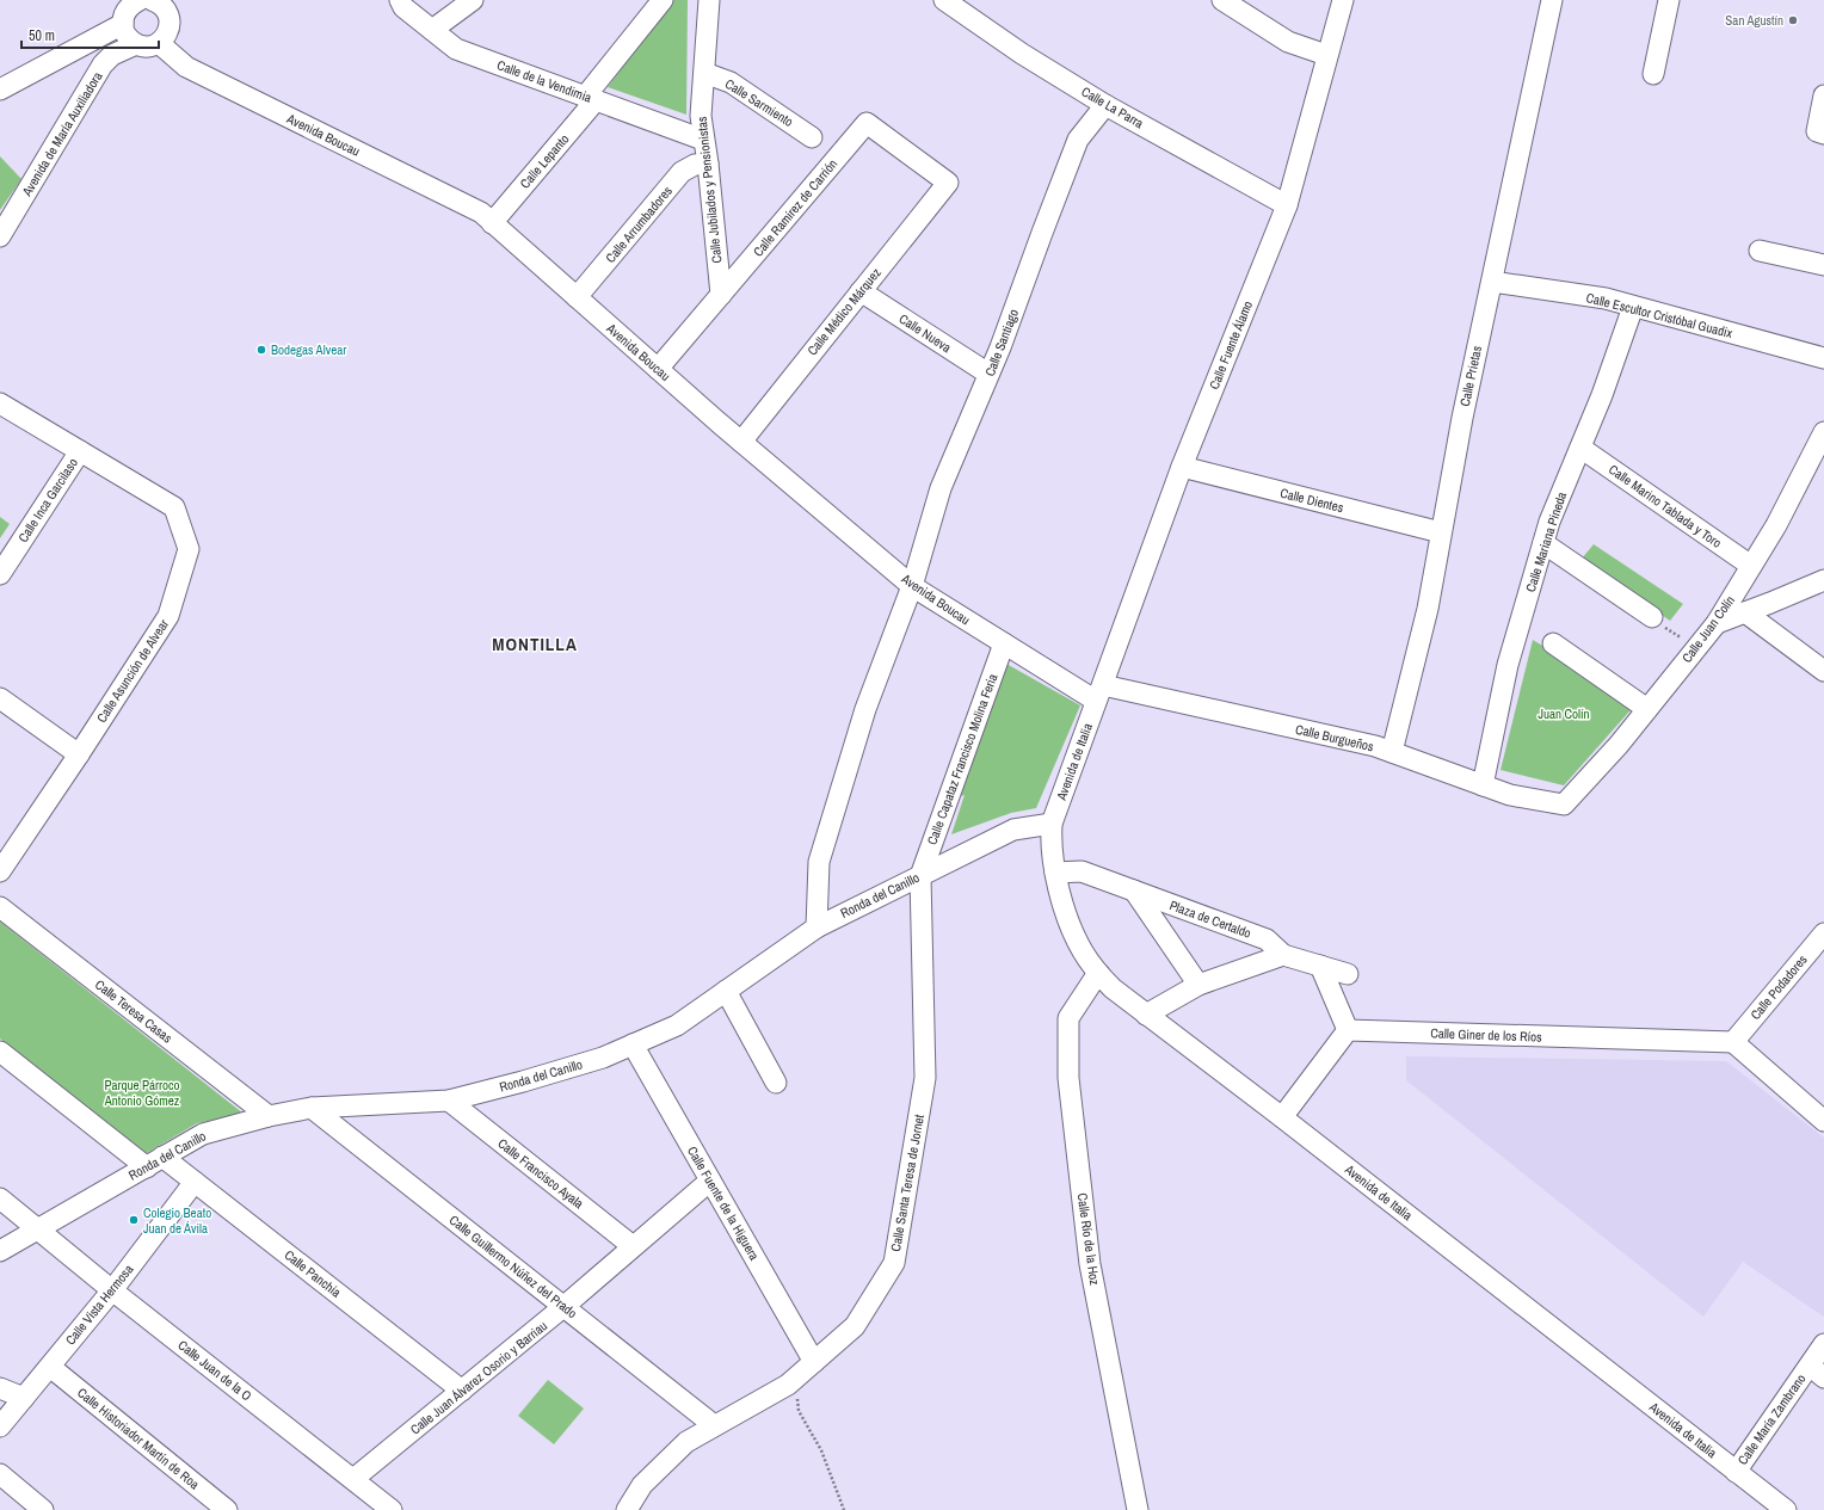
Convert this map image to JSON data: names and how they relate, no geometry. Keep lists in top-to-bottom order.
{
  "streets": {
    "street": [
      "Calle de la Vendimia",
      "Calle Sarmiento",
      "Calle La Parra",
      "Avenida de María Auxiliadora",
      "Avenida Boucau",
      "Calle Lepanto",
      "Calle Jubilados y Pensionistas",
      "Calle Ramírez de Carrión",
      "Calle Arrumbadores",
      "Calle Médico Márquez",
      "Calle Escultor Cristóbal Guadix",
      "Calle Nueva",
      "Calle Santiago",
      "Calle Fuente Álamo",
      "Calle Prietas",
      "Calle Inca Garcilaso",
      "Calle Dientes",
      "Calle Marino Tablada y Toro",
      "Calle Mariana Pineda",
      "Calle Juan Colín",
      "Calle Asunción de Alvear",
      "Calle Burgueños",
      "Calle Capataz Francisco Molina Feria",
      "Avenida de Italia",
      "Ronda del Canillo",
      "Plaza de Certaldo",
      "Calle Podadores",
      "Calle Teresa Casas",
      "Calle Giner de los Ríos",
      "Calle Francisco Ayala",
      "Calle Santa Teresa de Jornet",
      "Calle Fuente de la Higuera",
      "Calle Río de la Hoz",
      "Calle Guillermo Núñez del Prado",
      "Calle Panchía",
      "Calle Vista Hermosa",
      "Calle Juan de la O",
      "Calle Juan Álvarez Osorio y Barriau",
      "Calle María Zambrano",
      "Calle Historiador Martín de Roa"
    ]
  },
  "crossings": [
    ["Calle de la Vendimia", "Calle Lepanto"],
    ["Calle de la Vendimia", "Calle Jubilados y Pensionistas"],
    ["Calle Sarmiento", "Calle Jubilados y Pensionistas"],
    ["Calle La Parra", "Calle Santiago"],
    ["Calle La Parra", "Calle Fuente Álamo"],
    ["Avenida de María Auxiliadora", "Avenida Boucau"],
    ["Avenida Boucau", "Calle Lepanto"],
    ["Avenida Boucau", "Calle Ramírez de Carrión"],
    ["Avenida Boucau", "Calle Arrumbadores"],
    ["Avenida Boucau", "Calle Médico Márquez"],
    ["Avenida Boucau", "Calle Santiago"],
    ["Avenida Boucau", "Calle Fuente Álamo"],
    ["Avenida Boucau", "Calle Burgueños"],
    ["Avenida Boucau", "Calle Capataz Francisco Molina Feria"],
    ["Avenida Boucau", "Avenida de Italia"],
    ["Calle Jubilados y Pensionistas", "Calle Ramírez de Carrión"],
    ["Calle Jubilados y Pensionistas", "Calle Arrumbadores"],
    ["Calle Ramírez de Carrión", "Calle Médico Márquez"],
    ["Calle Médico Márquez", "Calle Nueva"],
    ["Calle Escultor Cristóbal Guadix", "Calle Prietas"],
    ["Calle Escultor Cristóbal Guadix", "Calle Mariana Pineda"],
    ["Calle Nueva", "Calle Santiago"],
    ["Calle Santiago", "Ronda del Canillo"],
    ["Calle Fuente Álamo", "Calle Dientes"],
    ["Calle Fuente Álamo", "Calle Burgueños"],
    ["Calle Fuente Álamo", "Avenida de Italia"],
    ["Calle Prietas", "Calle Dientes"],
    ["Calle Prietas", "Calle Burgueños"],
    ["Calle Inca Garcilaso", "Calle Asunción de Alvear"],
    ["Calle Marino Tablada y Toro", "Calle Mariana Pineda"],
    ["Calle Marino Tablada y Toro", "Calle Juan Colín"],
    ["Calle Mariana Pineda", "Calle Burgueños"],
    ["Calle Juan Colín", "Calle Burgueños"],
    ["Calle Burgueños", "Avenida de Italia"],
    ["Calle Capataz Francisco Molina Feria", "Ronda del Canillo"],
    ["Calle Capataz Francisco Molina Feria", "Calle Santa Teresa de Jornet"],
    ["Avenida de Italia", "Ronda del Canillo"],
    ["Avenida de Italia", "Plaza de Certaldo"],
    ["Avenida de Italia", "Calle Río de la Hoz"],
    ["Avenida de Italia", "Calle María Zambrano"],
    ["Ronda del Canillo", "Calle Teresa Casas"],
    ["Ronda del Canillo", "Calle Francisco Ayala"],
    ["Ronda del Canillo", "Calle Santa Teresa de Jornet"],
    ["Ronda del Canillo", "Calle Fuente de la Higuera"],
    ["Ronda del Canillo", "Calle Guillermo Núñez del Prado"],
    ["Ronda del Canillo", "Calle Panchía"],
    ["Ronda del Canillo", "Calle Juan de la O"],
    ["Calle Podadores", "Calle Giner de los Ríos"],
    ["Calle Francisco Ayala", "Calle Juan Álvarez Osorio y Barriau"],
    ["Calle Santa Teresa de Jornet", "Calle Fuente de la Higuera"],
    ["Calle Santa Teresa de Jornet", "Calle Guillermo Núñez del Prado"],
    ["Calle Fuente de la Higuera", "Calle Juan Álvarez Osorio y Barriau"],
    ["Calle Guillermo Núñez del Prado", "Calle Juan Álvarez Osorio y Barriau"],
    ["Calle Panchía", "Calle Vista Hermosa"],
    ["Calle Panchía", "Calle Juan Álvarez Osorio y Barriau"],
    ["Calle Vista Hermosa", "Calle Juan de la O"],
    ["Calle Vista Hermosa", "Calle Historiador Martín de Roa"],
    ["Calle Juan de la O", "Calle Juan Álvarez Osorio y Barriau"]
  ],
  "districts": ["MONTILLA"],
  "parks": ["Juan Colín", "Parque Párroco Antonio Gómez"],
  "places": ["San Agustín", "Bodegas Alvear", "Colegio Beato Juan de Ávila"],
  "scale_bar": "50 m"
}
